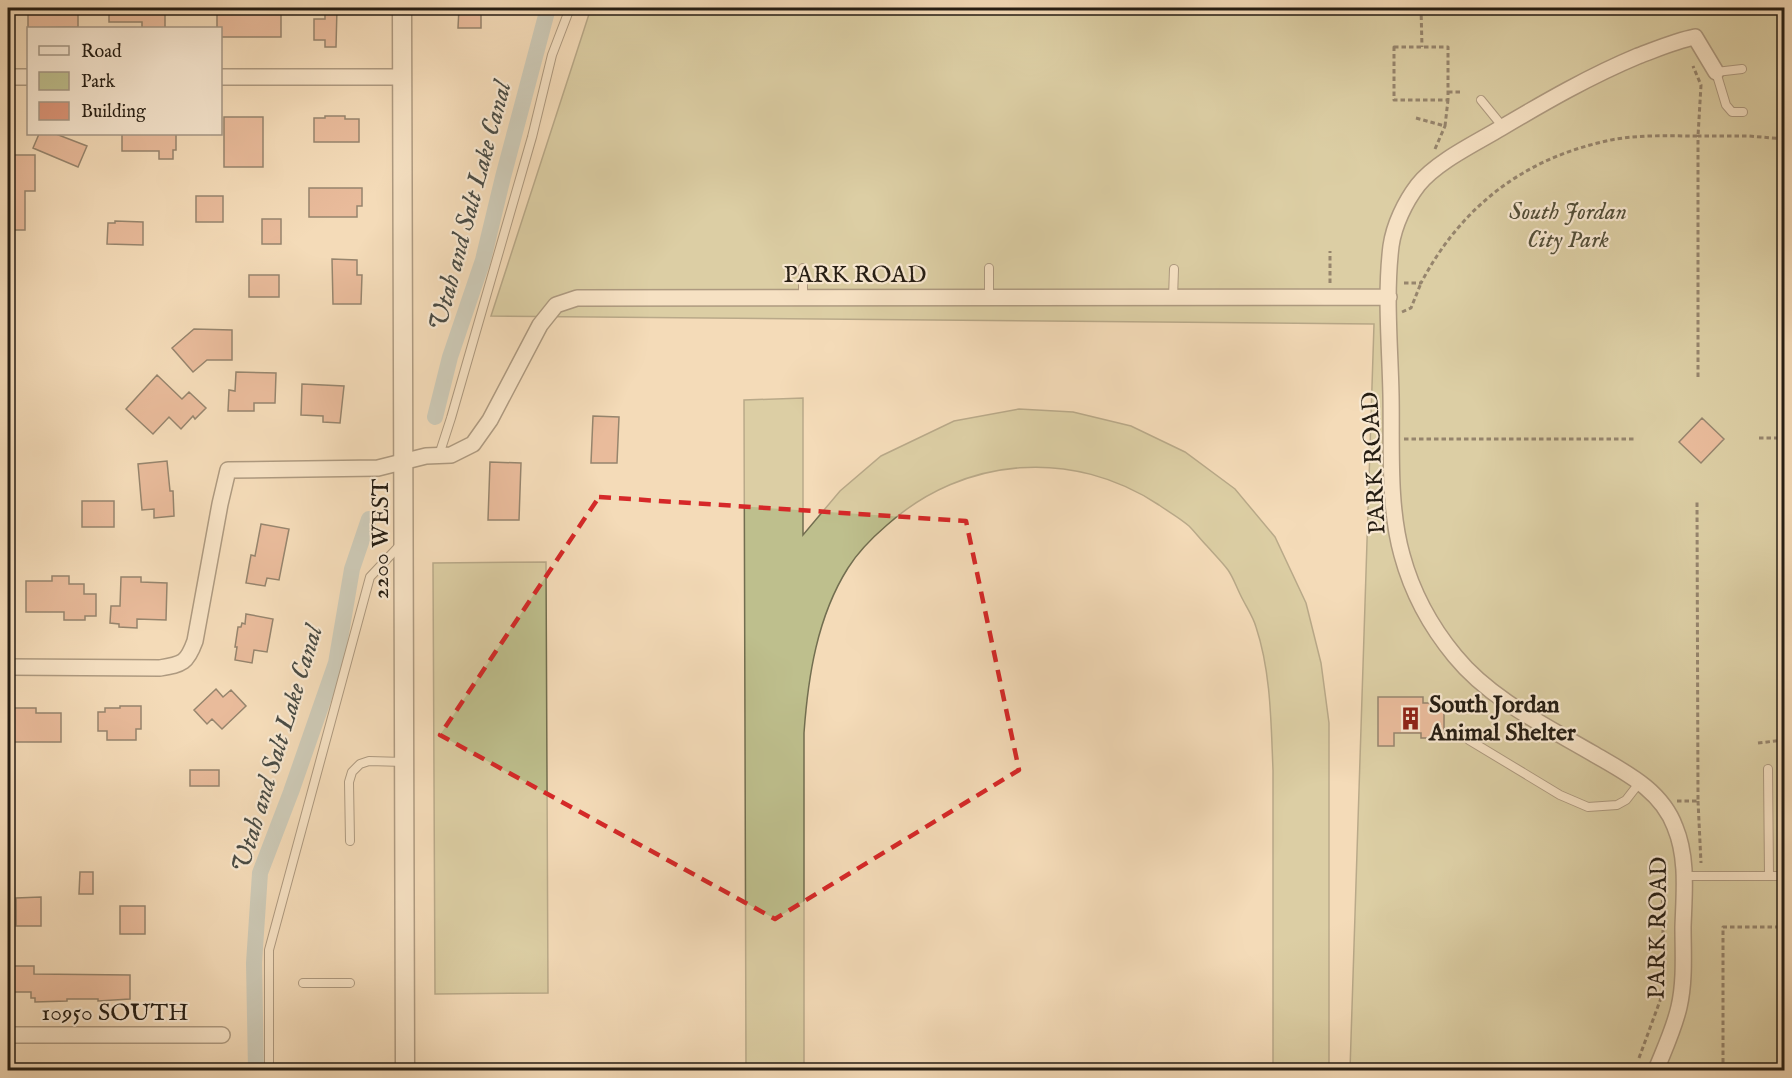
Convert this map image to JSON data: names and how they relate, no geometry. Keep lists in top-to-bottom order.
{
  "streets": {
    "street": ["PARK ROAD", "2200 WEST", "10950 SOUTH"]
  },
  "crossings": [
    ["PARK ROAD", "2200 WEST"]
  ],
  "water": ["Utah and Salt Lake Canal"],
  "parks": ["South Jordan City Park"],
  "places": {
    "building": ["South Jordan Animal Shelter"]
  },
  "legend": ["Road", "Park", "Building"]
}
